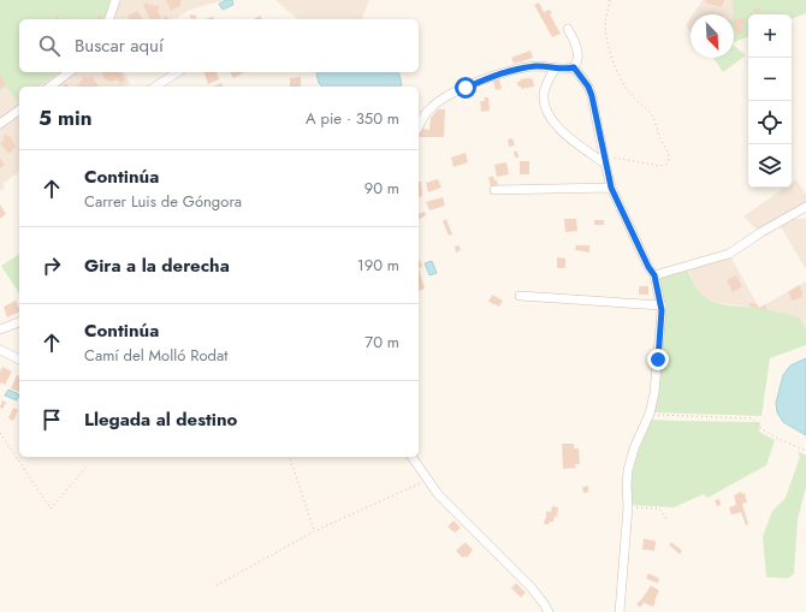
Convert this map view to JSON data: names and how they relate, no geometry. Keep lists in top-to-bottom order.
{
  "north": "bottom right",
  "page": {
    "map_buttons": ["+", "−"],
    "search": "Buscar aquí",
    "heading": ["5 min", "A pie · 350 m"],
    "list": [
      ["Continúa", "Carrer Luis de Góngora", "90 m"],
      ["Gira a la derecha", "190 m"],
      ["Continúa", "Camí del Molló Rodat", "70 m"],
      "Llegada al destino"
    ]
  }
}
